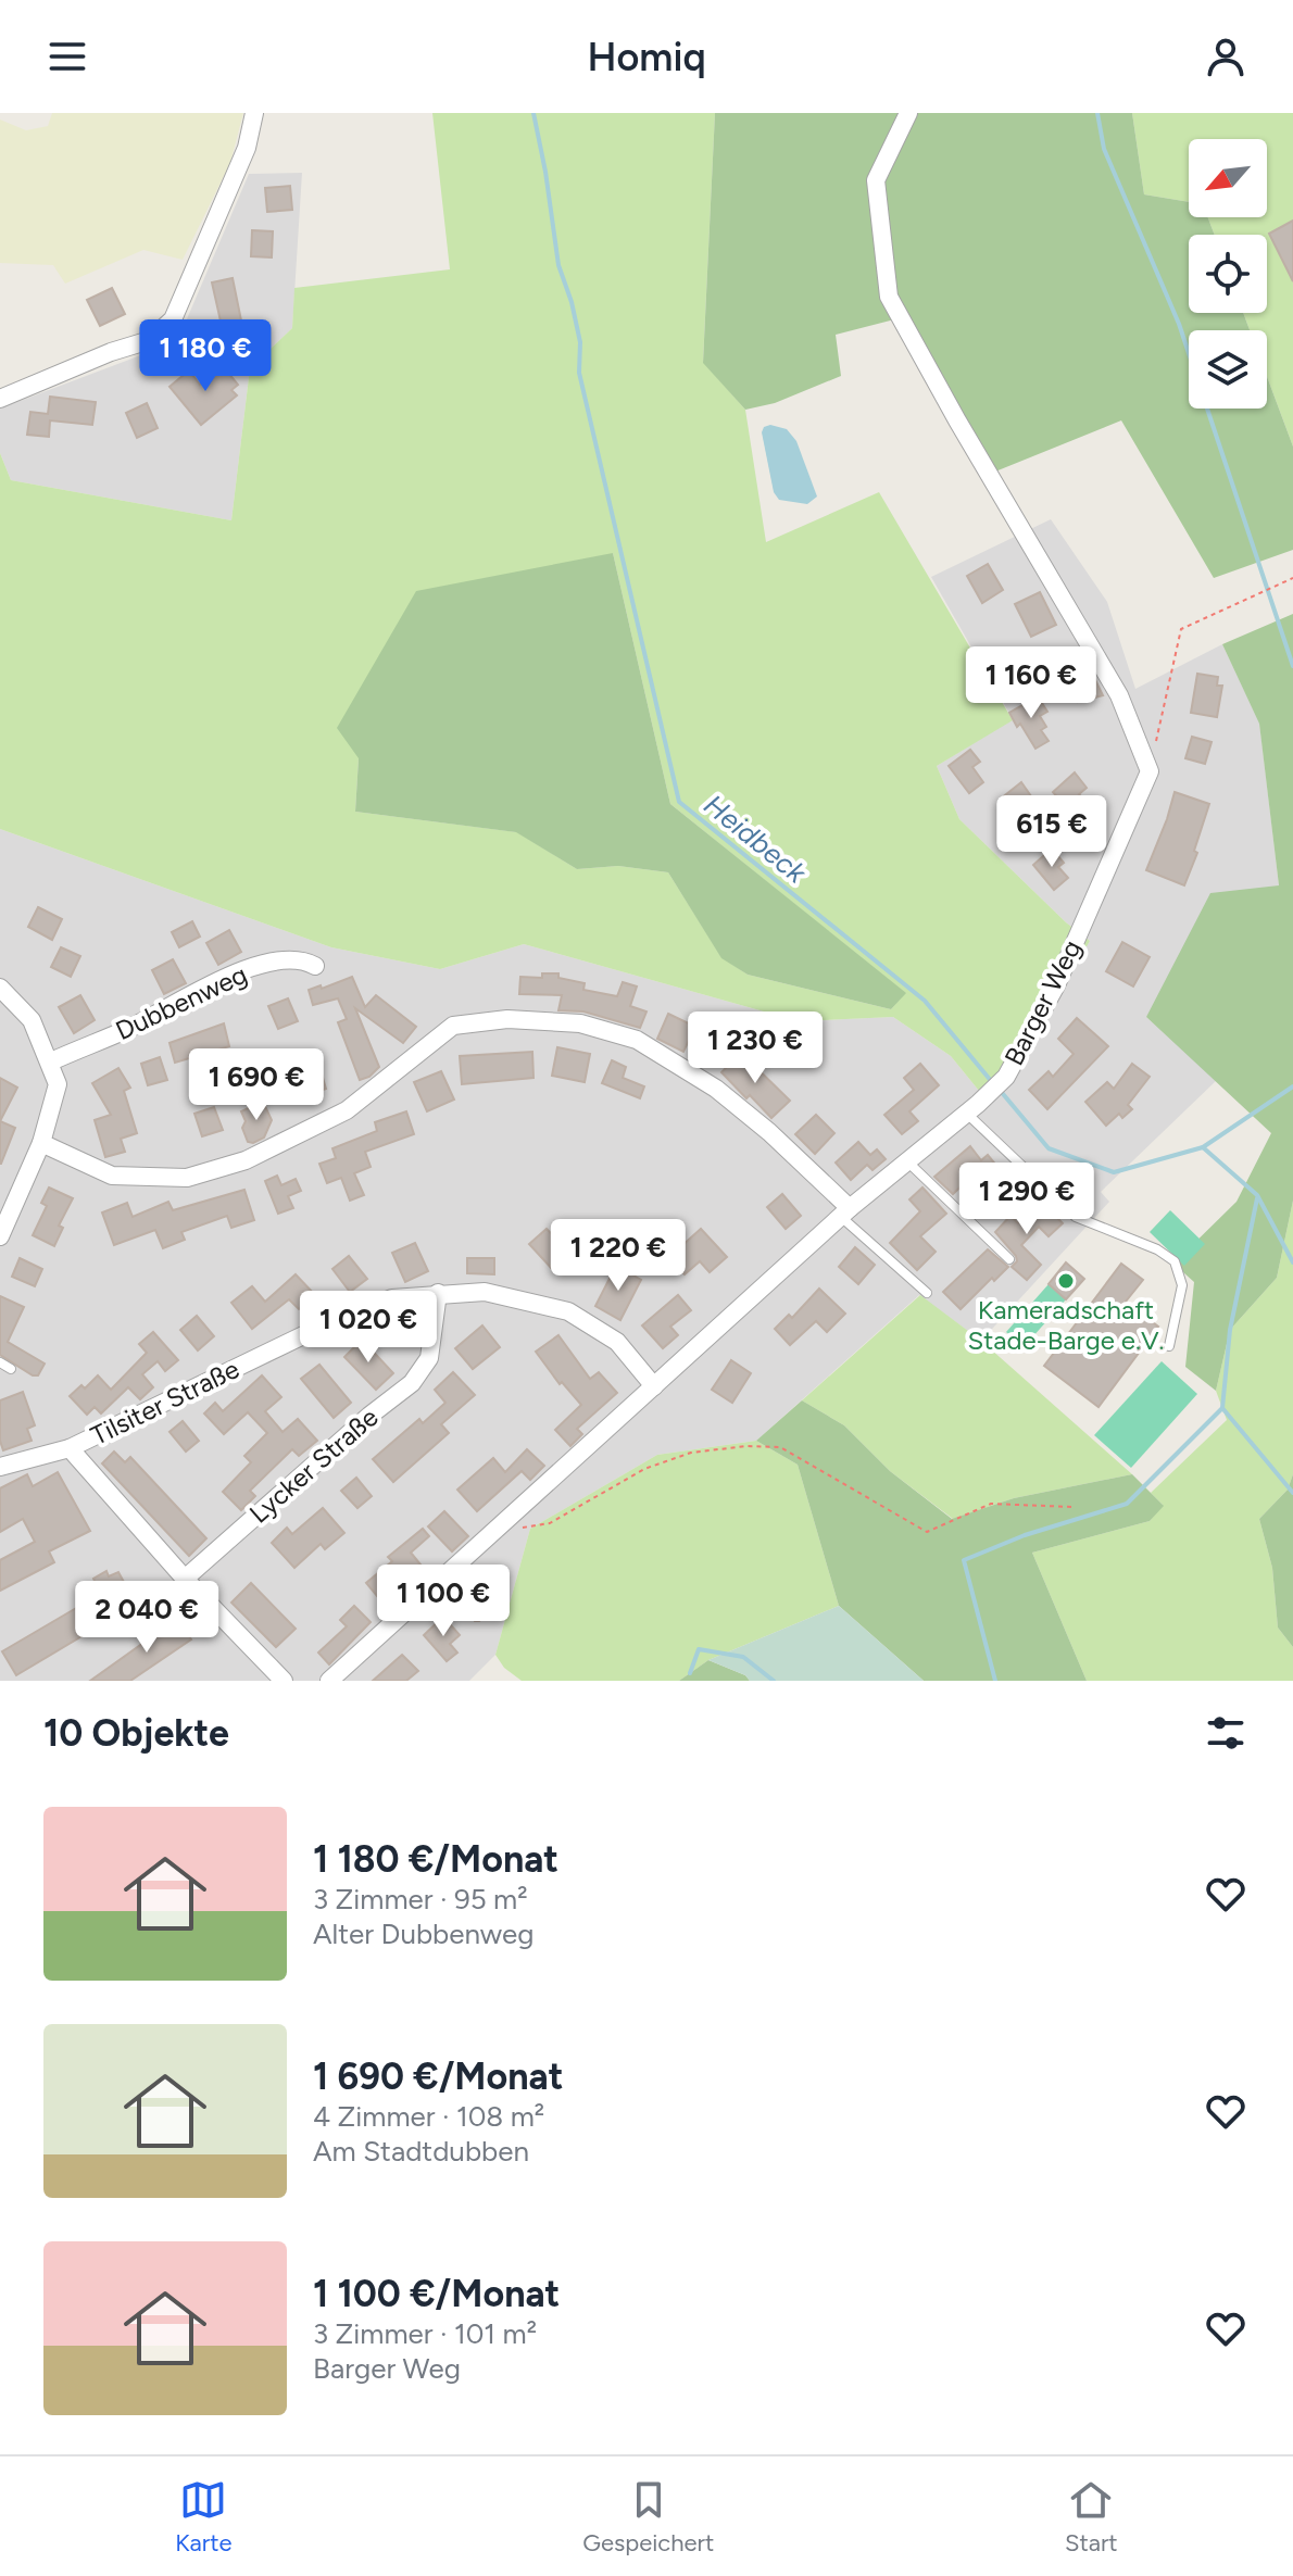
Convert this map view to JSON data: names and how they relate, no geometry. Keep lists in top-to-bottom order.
{
  "streets": {
    "street": [
      "Dubbenweg",
      "Barger Weg",
      "Tilsiter Straße",
      "Lycker Straße"
    ]
  },
  "crossings": [
    ["Barger Weg", "Tilsiter Straße"],
    ["Tilsiter Straße", "Lycker Straße"]
  ],
  "water": ["Heidbeck"],
  "places": ["Kameradschaft Stade-Barge e.V."],
  "north": "bottom left",
  "page": {
    "header": "Homiq",
    "price": [
      "1 180 €",
      "1 160 €",
      "615 €",
      "1 230 €",
      "1 690 €",
      "1 290 €",
      "1 220 €",
      "1 020 €",
      "1 100 €",
      "2 040 €"
    ],
    "heading": "10 Objekte",
    "list": [
      {
        "name": "1 180 €/Monat",
        "note": "3 Zimmer · 95 m² · Alter Dubbenweg"
      },
      {
        "name": "1 690 €/Monat",
        "note": "4 Zimmer · 108 m² · Am Stadtdubben"
      },
      {
        "name": "1 100 €/Monat",
        "note": "3 Zimmer · 101 m² · Barger Weg"
      }
    ],
    "tabs": ["Karte", "Gespeichert", "Start"]
  }
}
